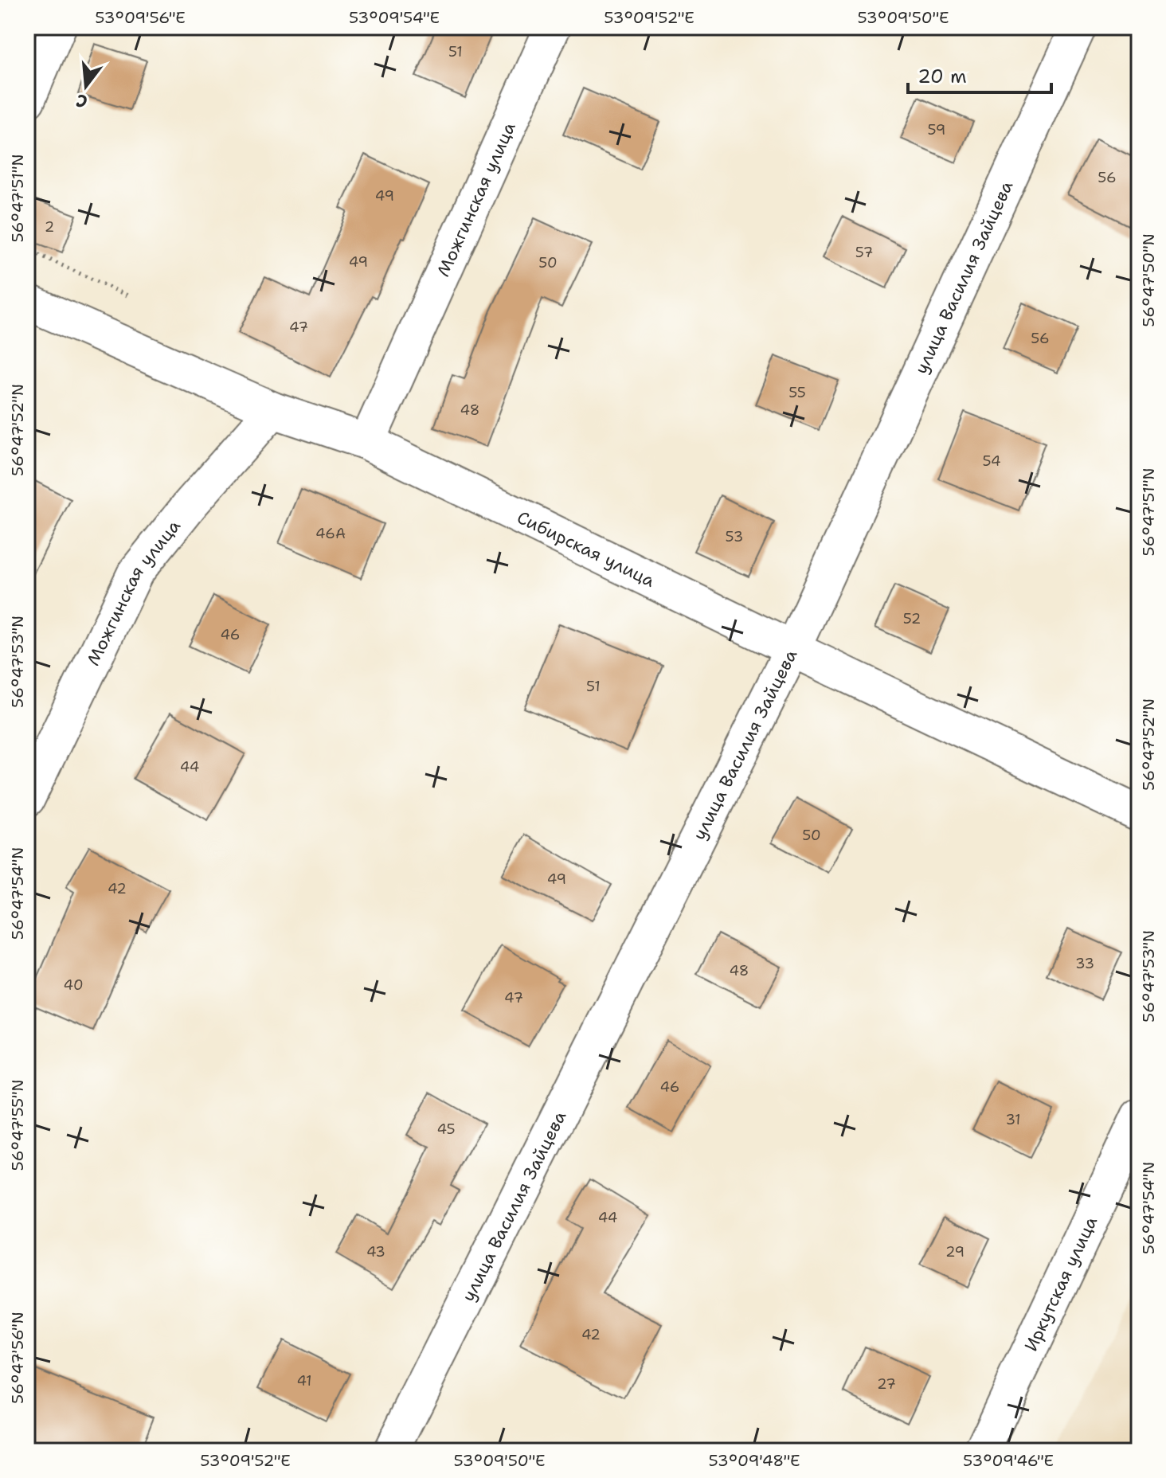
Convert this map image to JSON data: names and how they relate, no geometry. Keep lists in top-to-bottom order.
{
  "streets": {
    "street": [
      "Можгинская улица",
      "улица Василия Зайцева",
      "Сибирская улица",
      "Иркутская улица"
    ]
  },
  "crossings": [
    ["Можгинская улица", "Сибирская улица"],
    ["улица Василия Зайцева", "Сибирская улица"]
  ],
  "house_numbers": [
    "51",
    "59",
    "56",
    "49",
    "2",
    "57",
    "49",
    "50",
    "47",
    "56",
    "55",
    "48",
    "54",
    "46А",
    "53",
    "52",
    "46",
    "51",
    "44",
    "50",
    "49",
    "42",
    "33",
    "48",
    "40",
    "47",
    "46",
    "31",
    "45",
    "44",
    "43",
    "29",
    "42",
    "41",
    "27"
  ],
  "scale_bar": "20 m",
  "north": "bottom",
  "coordinates": [
    "53°09'56\"E",
    "53°09'54\"E",
    "53°09'52\"E",
    "53°09'50\"E",
    "56°47'51\"N",
    "56°47'50\"N",
    "56°47'52\"N",
    "56°47'53\"N",
    "56°47'54\"N",
    "56°47'55\"N",
    "56°47'56\"N",
    "53°09'48\"E",
    "53°09'46\"E"
  ]
}
